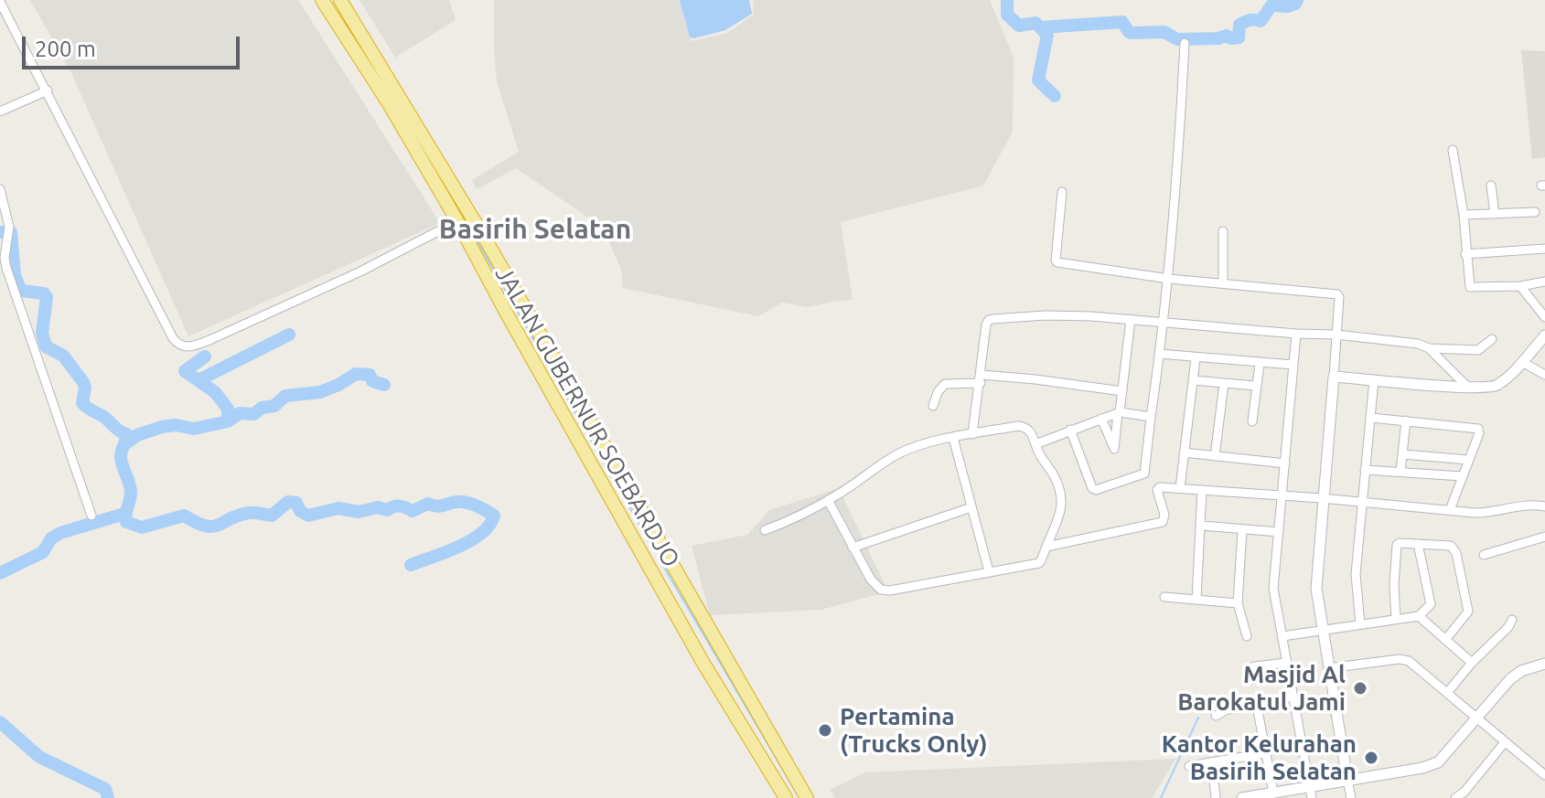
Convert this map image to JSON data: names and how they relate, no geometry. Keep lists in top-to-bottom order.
{
  "streets": {
    "highway": ["JALAN GUBERNUR SOEBARDJO"]
  },
  "districts": ["Basirih Selatan"],
  "places": ["Masjid Al Barokatul Jami", "Pertamina (Trucks Only)", "Kantor Kelurahan Basirih Selatan"],
  "scale_bar": "200 m"
}
